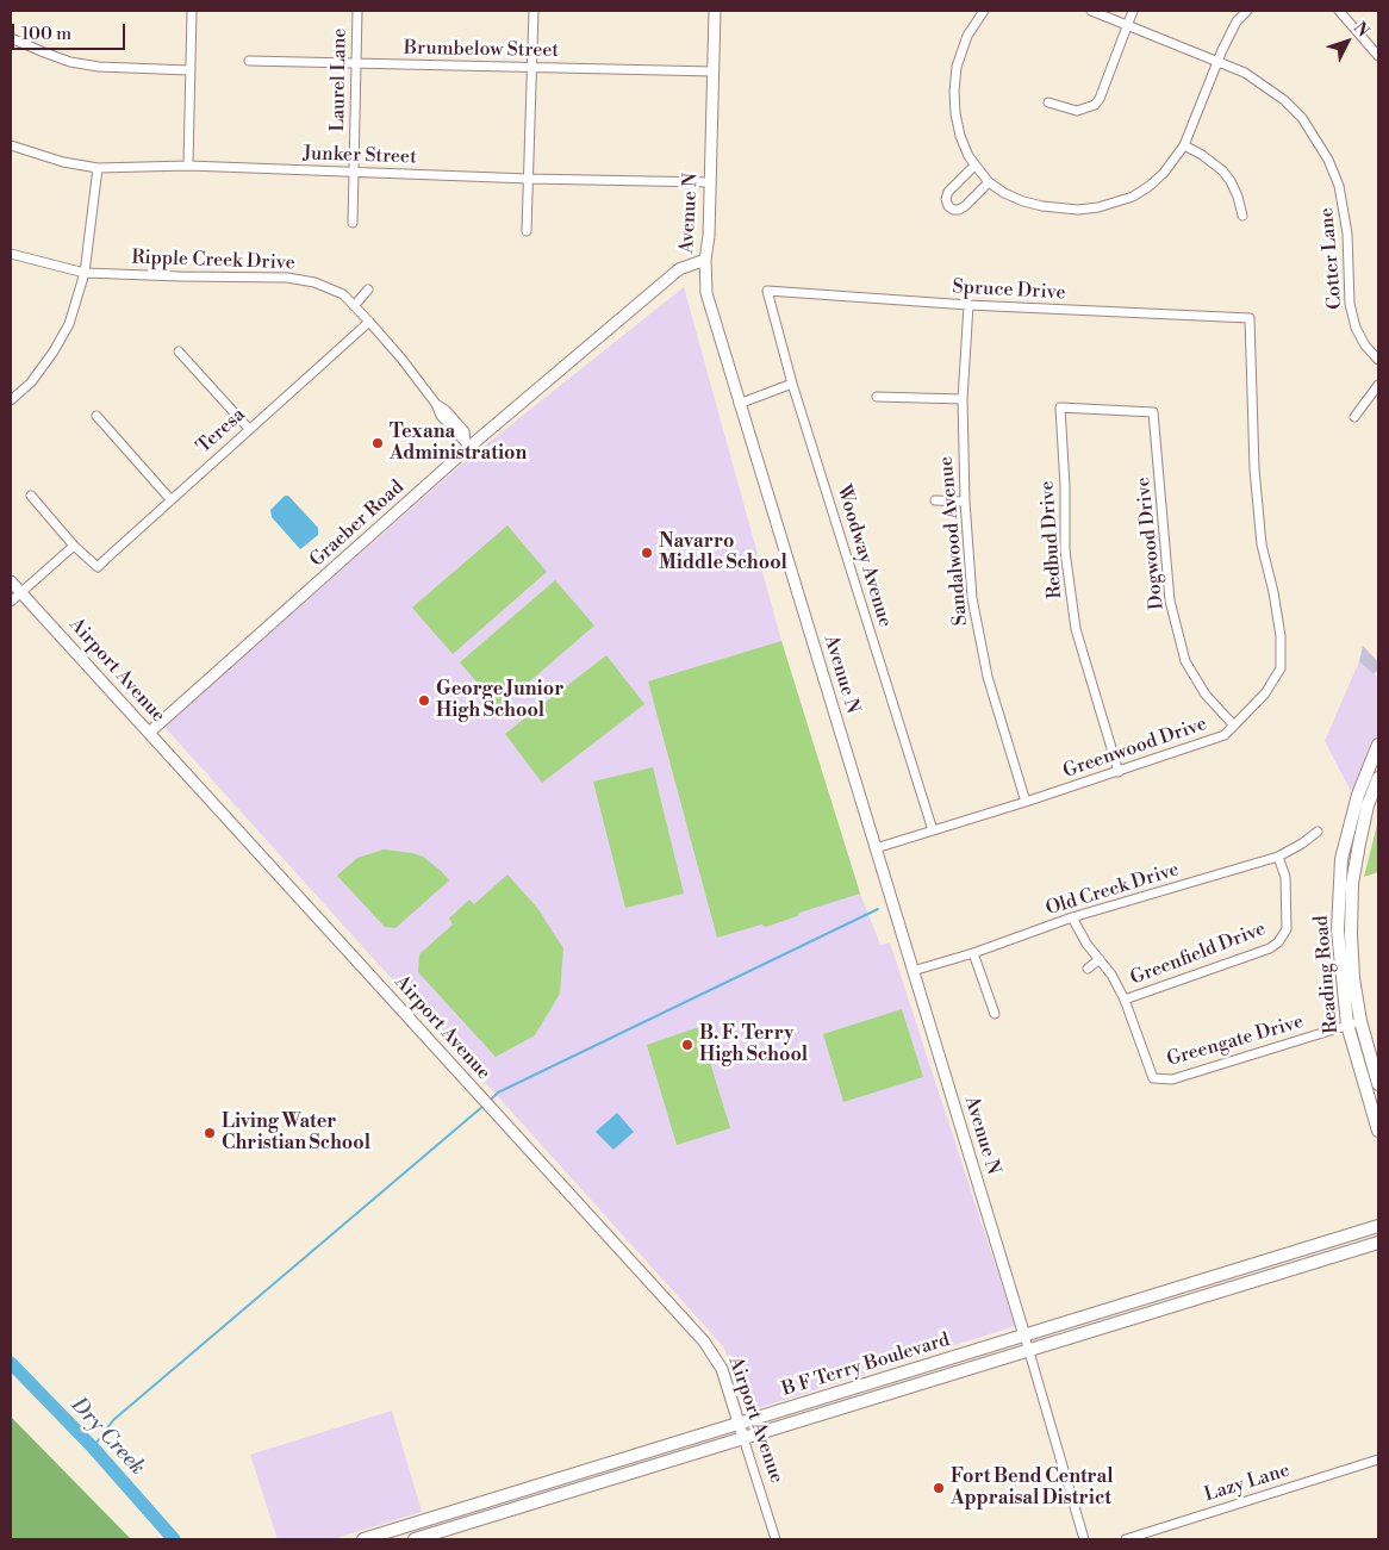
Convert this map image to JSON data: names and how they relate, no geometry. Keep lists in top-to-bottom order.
{
  "streets": {
    "main road": ["Reading Road", "B F Terry Boulevard"],
    "street": [
      "Brumbelow Street",
      "Laurel Lane",
      "Junker Street",
      "Avenue N",
      "Cotter Lane",
      "Ripple Creek Drive",
      "Spruce Drive",
      "Teresa",
      "Graeber Road",
      "Redbud Drive",
      "Sandalwood Avenue",
      "Dogwood Drive",
      "Woodway Avenue",
      "Airport Avenue",
      "Greenwood Drive",
      "Old Creek Drive",
      "Greenfield Drive",
      "Greengate Drive",
      "Lazy Lane"
    ]
  },
  "crossings": [
    ["Brumbelow Street", "Laurel Lane"],
    ["Brumbelow Street", "Avenue N"],
    ["Laurel Lane", "Junker Street"],
    ["Junker Street", "Avenue N"],
    ["Avenue N", "Graeber Road"],
    ["Avenue N", "Greenwood Drive"],
    ["Avenue N", "Old Creek Drive"],
    ["Avenue N", "B F Terry Boulevard"],
    ["Ripple Creek Drive", "Teresa"],
    ["Ripple Creek Drive", "Graeber Road"],
    ["Spruce Drive", "Sandalwood Avenue"],
    ["Spruce Drive", "Woodway Avenue"],
    ["Spruce Drive", "Greenwood Drive"],
    ["Graeber Road", "Airport Avenue"],
    ["Redbud Drive", "Dogwood Drive"],
    ["Redbud Drive", "Greenwood Drive"],
    ["Sandalwood Avenue", "Greenwood Drive"],
    ["Dogwood Drive", "Greenwood Drive"],
    ["Woodway Avenue", "Greenwood Drive"],
    ["Airport Avenue", "B F Terry Boulevard"],
    ["Old Creek Drive", "Greenfield Drive"],
    ["Greenfield Drive", "Greengate Drive"],
    ["Reading Road", "Greengate Drive"]
  ],
  "water": ["Dry Creek"],
  "places": [
    "Texana Administration",
    "Navarro Middle School",
    "George Junior High School",
    "B. F. Terry High School",
    "Living Water Christian School",
    "Fort Bend Central Appraisal District"
  ],
  "scale_bar": "100 m",
  "north": "top right"
}
